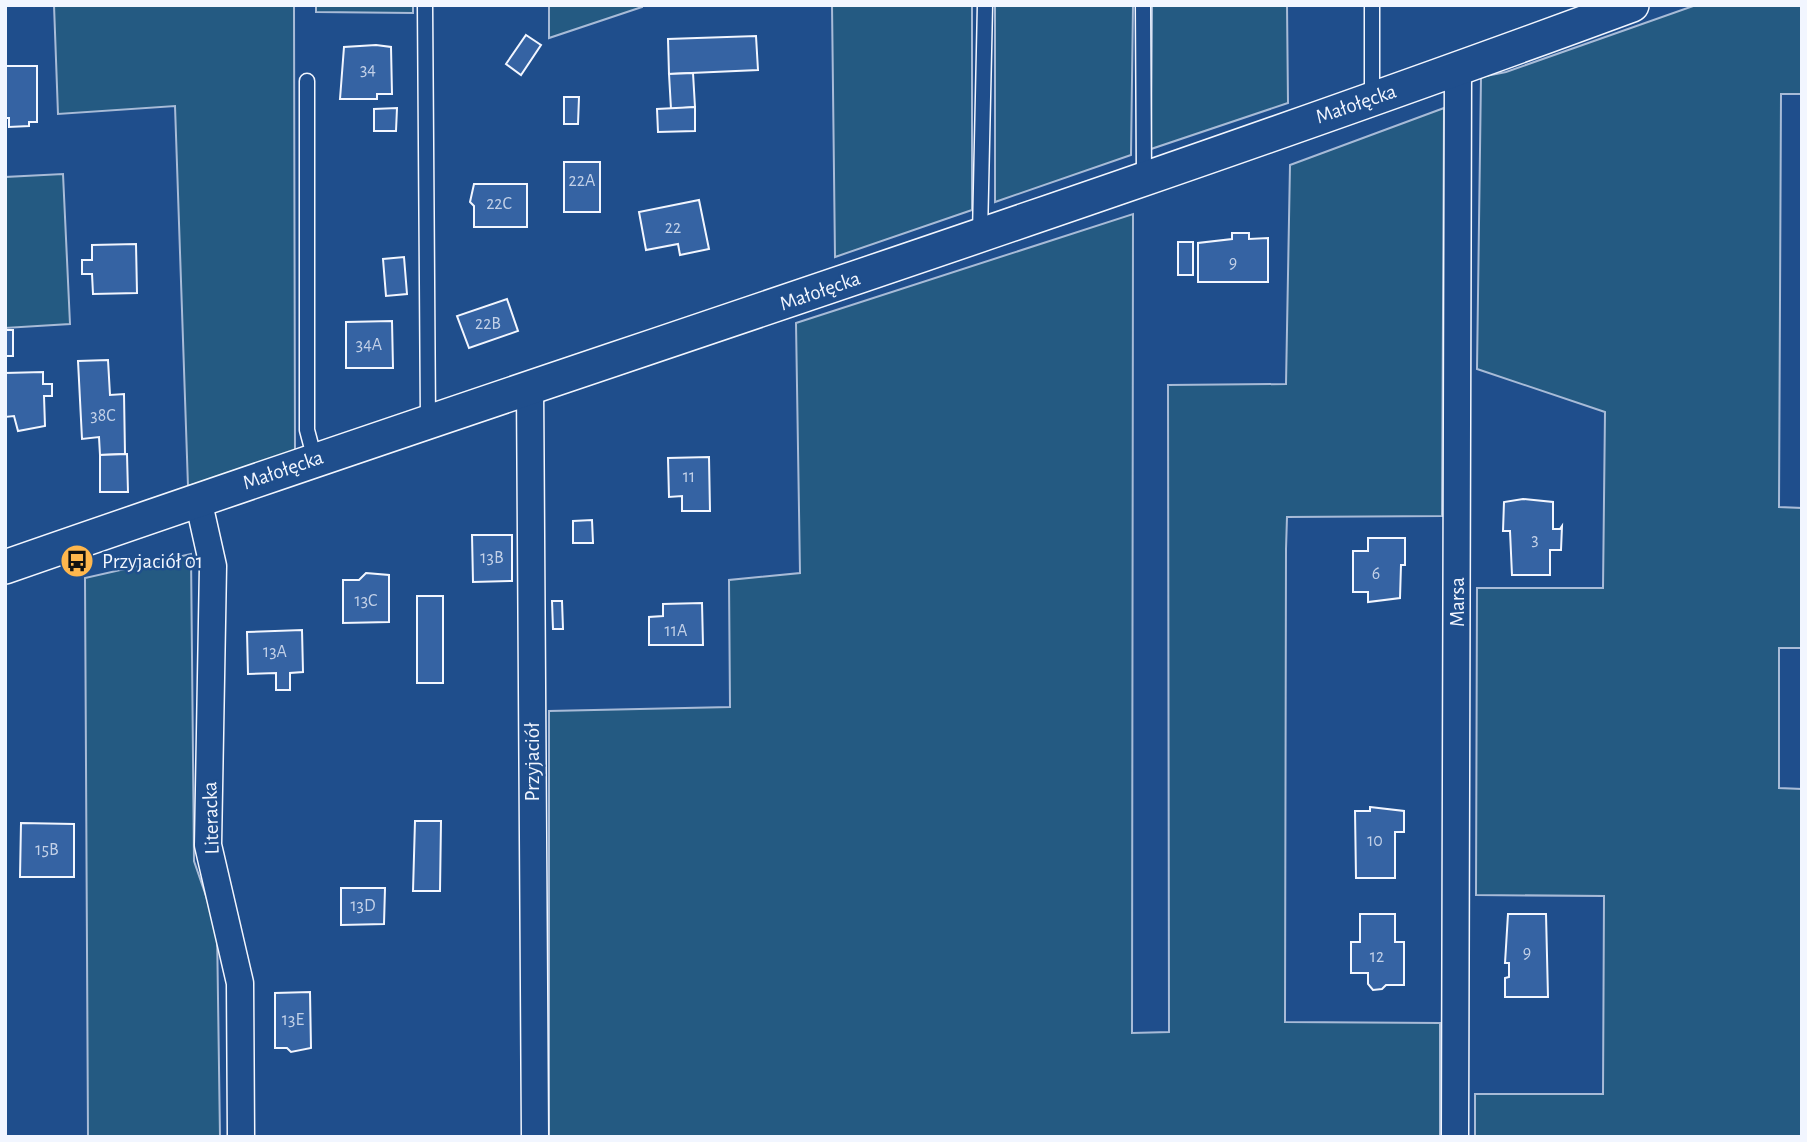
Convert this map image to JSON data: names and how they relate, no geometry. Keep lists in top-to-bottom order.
{
  "streets": {
    "street": [
      "Małołęcka",
      "Marsa",
      "Przyjaciół",
      "Literacka"
    ]
  },
  "crossings": [
    ["Małołęcka", "Marsa"],
    ["Małołęcka", "Przyjaciół"],
    ["Małołęcka", "Literacka"]
  ],
  "places": {
    "bus stop": ["Przyjaciół 01"]
  },
  "house_numbers": [
    "34",
    "22A",
    "22C",
    "22",
    "9",
    "22B",
    "34A",
    "38C",
    "11",
    "3",
    "13B",
    "6",
    "13C",
    "11A",
    "13A",
    "10",
    "15B",
    "13D",
    "9",
    "12",
    "13E"
  ]
}
